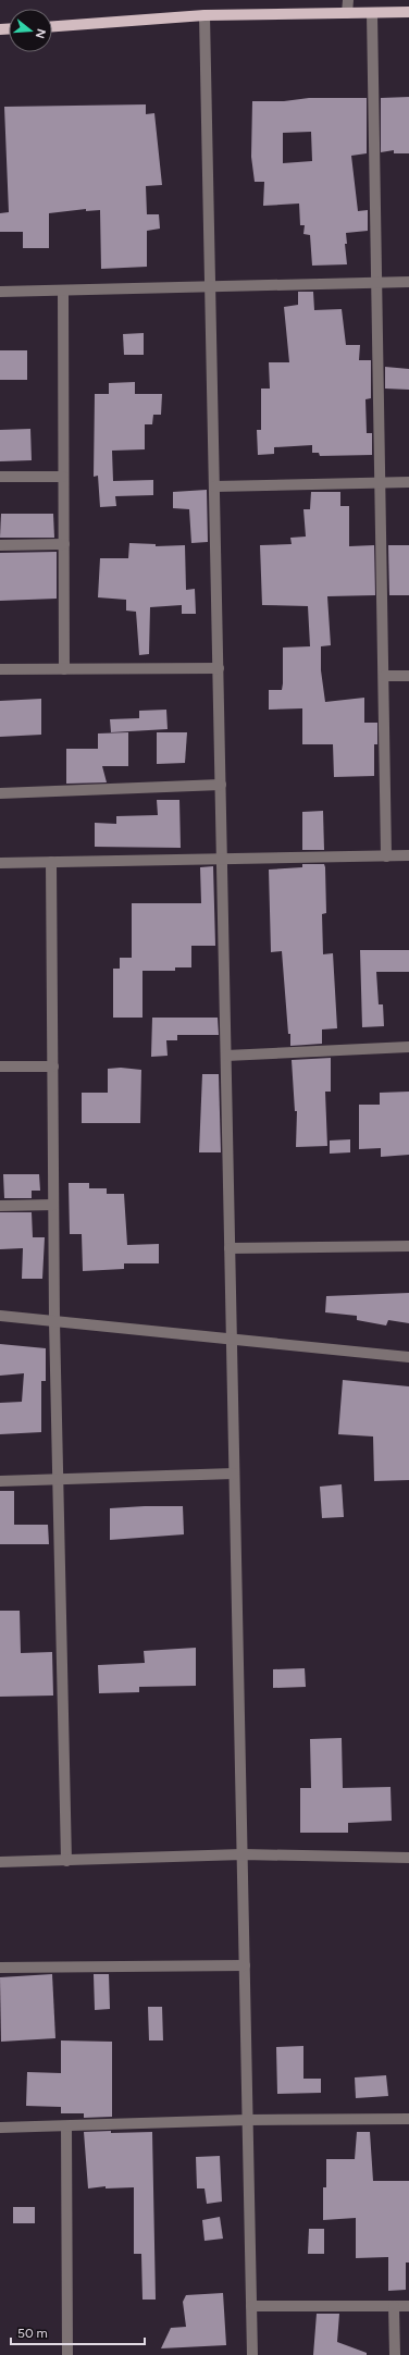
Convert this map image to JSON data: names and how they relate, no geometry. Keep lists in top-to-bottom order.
{
  "scale_bar": "50 m",
  "north": "right"
}
